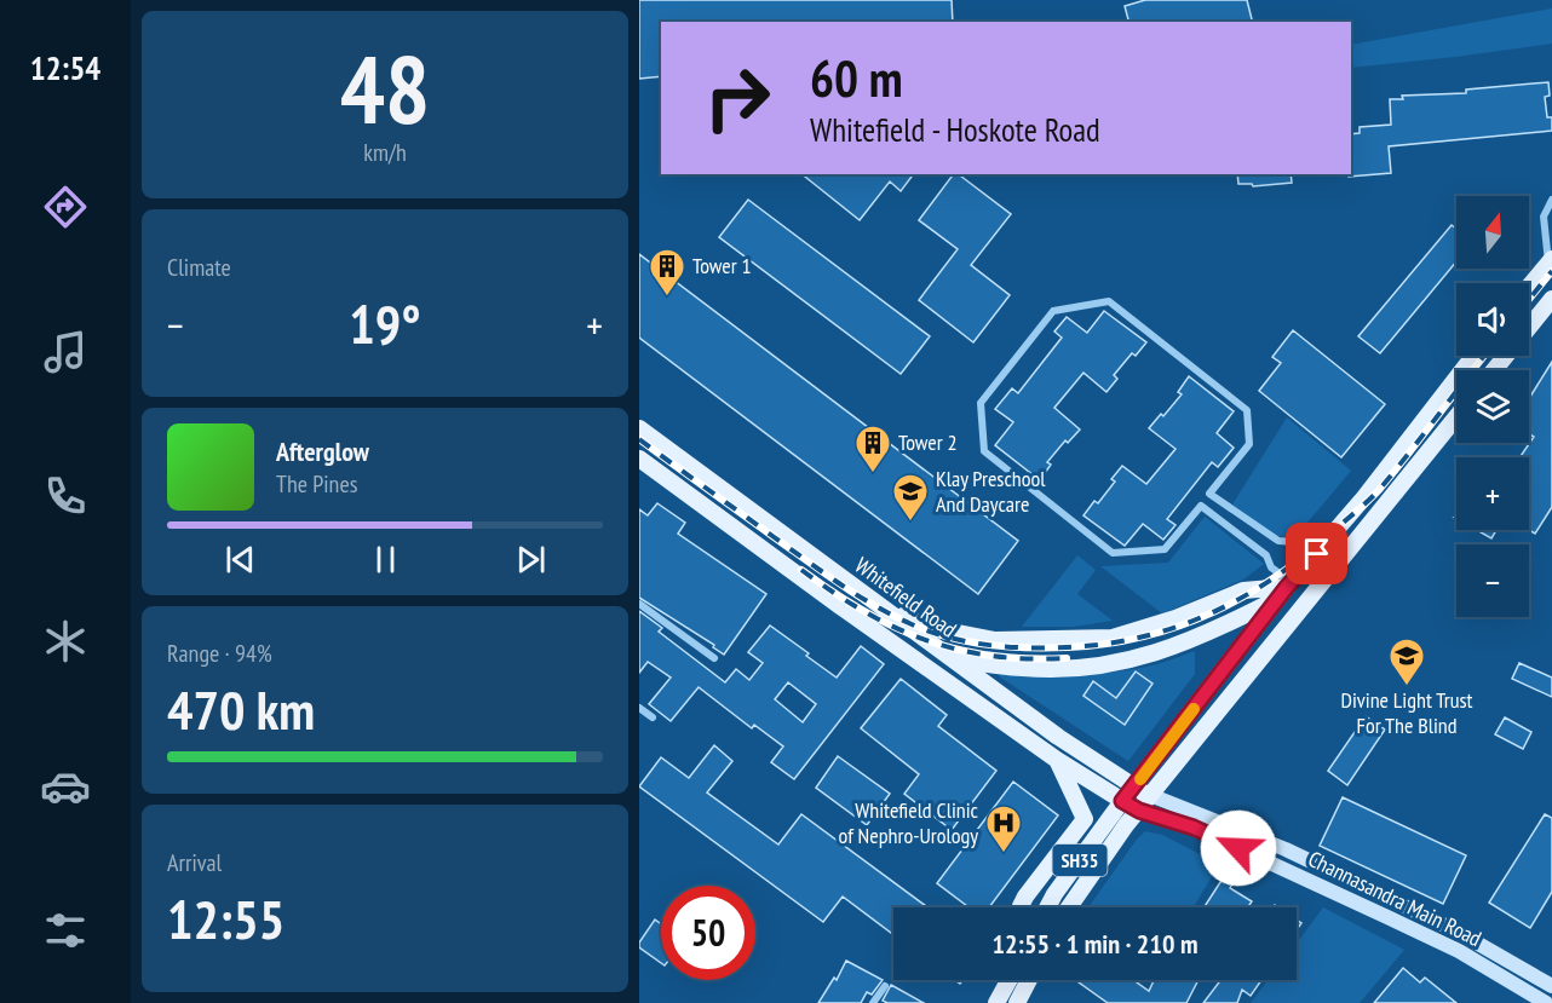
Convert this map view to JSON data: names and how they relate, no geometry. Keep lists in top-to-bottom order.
{
  "streets": {
    "main road": ["Whitefield Road", "SH35", "Channasandra Main Road"]
  },
  "crossings": [
    ["Whitefield Road", "SH35"],
    ["Whitefield Road", "Channasandra Main Road"],
    ["SH35", "Channasandra Main Road"]
  ],
  "places": {
    "building": ["Tower 1", "Tower 2"],
    "school or university": ["Klay Preschool And Daycare", "Divine Light Trust For The Blind"],
    "hospital": ["Whitefield Clinic of Nephro-Urology"]
  },
  "north": "top",
  "page": {
    "tabs": "12:54",
    "tile": [
      ["48", "km/h"],
      "Climate",
      ["Range · 94%", "470 km"],
      ["Arrival", "12:55"]
    ],
    "turn": ["60 m", "Whitefield - Hoskote Road"],
    "map_buttons": ["+", "−"],
    "heat": ["−", "19°", "+"],
    "song": ["Afterglow", "The Pines"],
    "limit": "50",
    "trip": "12:55 · 1 min · 210 m"
  }
}
